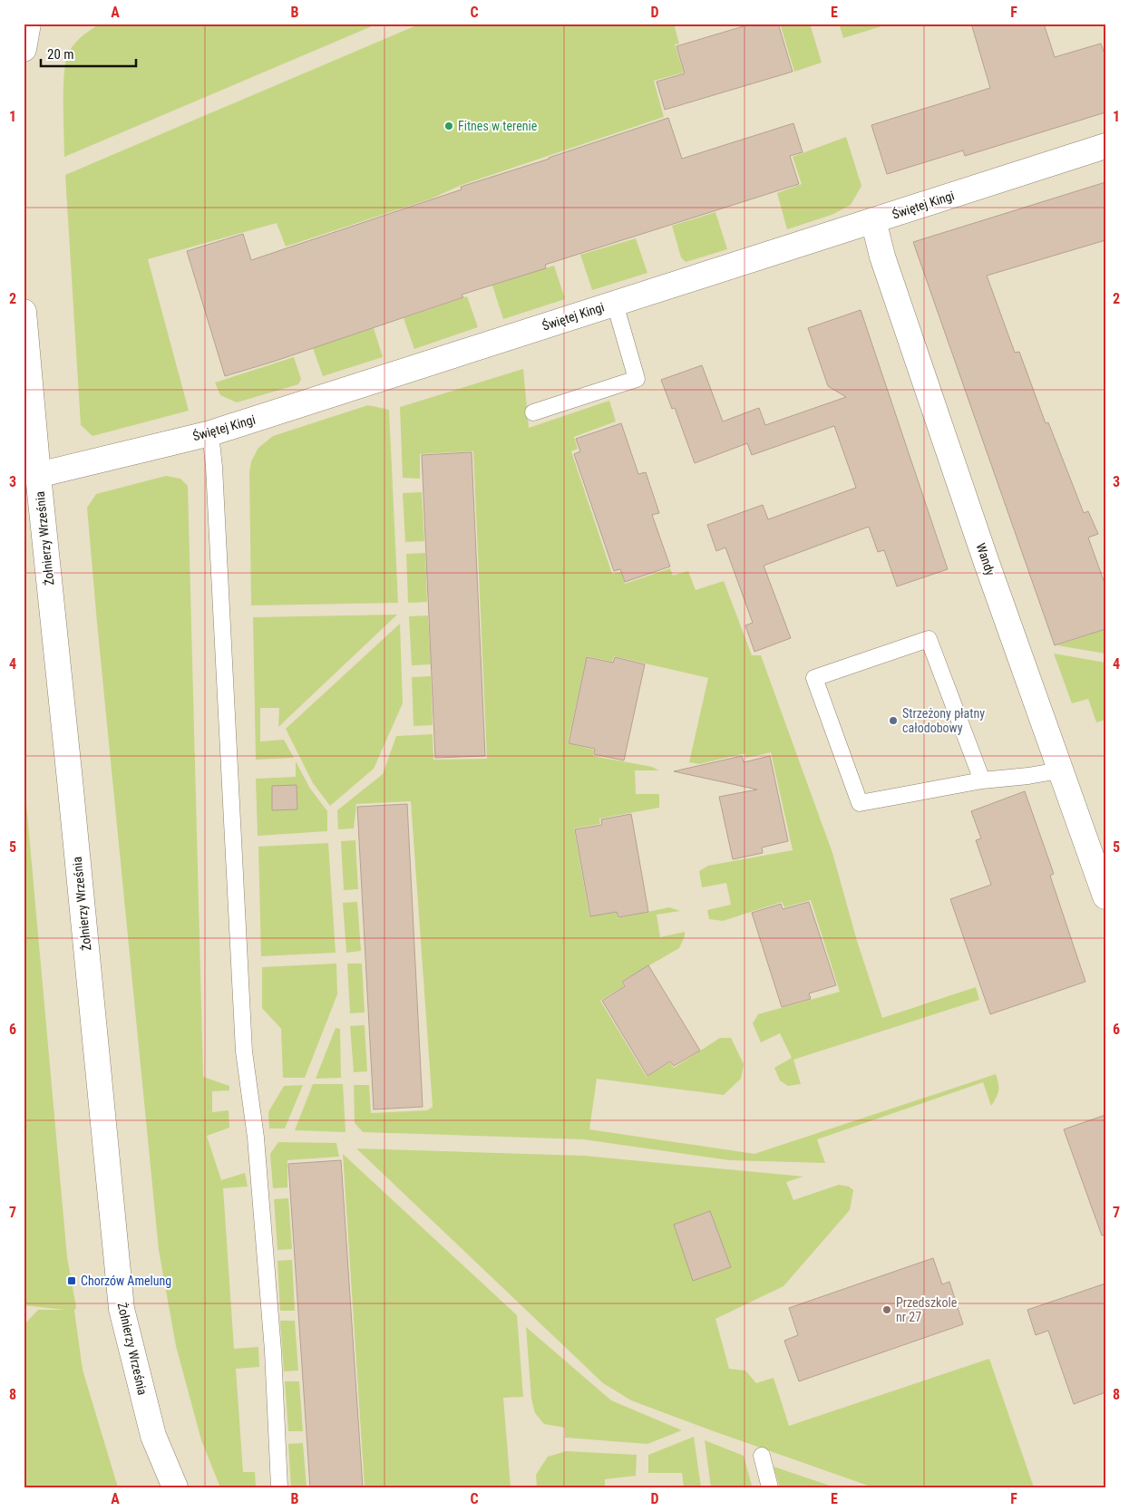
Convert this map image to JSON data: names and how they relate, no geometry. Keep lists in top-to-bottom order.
{
  "streets": {
    "street": ["Świętej Kingi", "Żołnierzy Września", "Wandy"]
  },
  "crossings": [
    ["Świętej Kingi", "Żołnierzy Września"],
    ["Świętej Kingi", "Wandy"]
  ],
  "places": {
    "other": ["Fitnes w terenie", "Strzeżony płatny całodobowy", "Przedszkole nr 27"],
    "transit": ["Chorzów Amelung"]
  },
  "scale_bar": "20 m",
  "grid": {
    "columns": [
      "A",
      "B",
      "C",
      "D",
      "E",
      "F"
    ],
    "rows": [
      "1",
      "2",
      "3",
      "4",
      "5",
      "6",
      "7",
      "8"
    ]
  }
}
